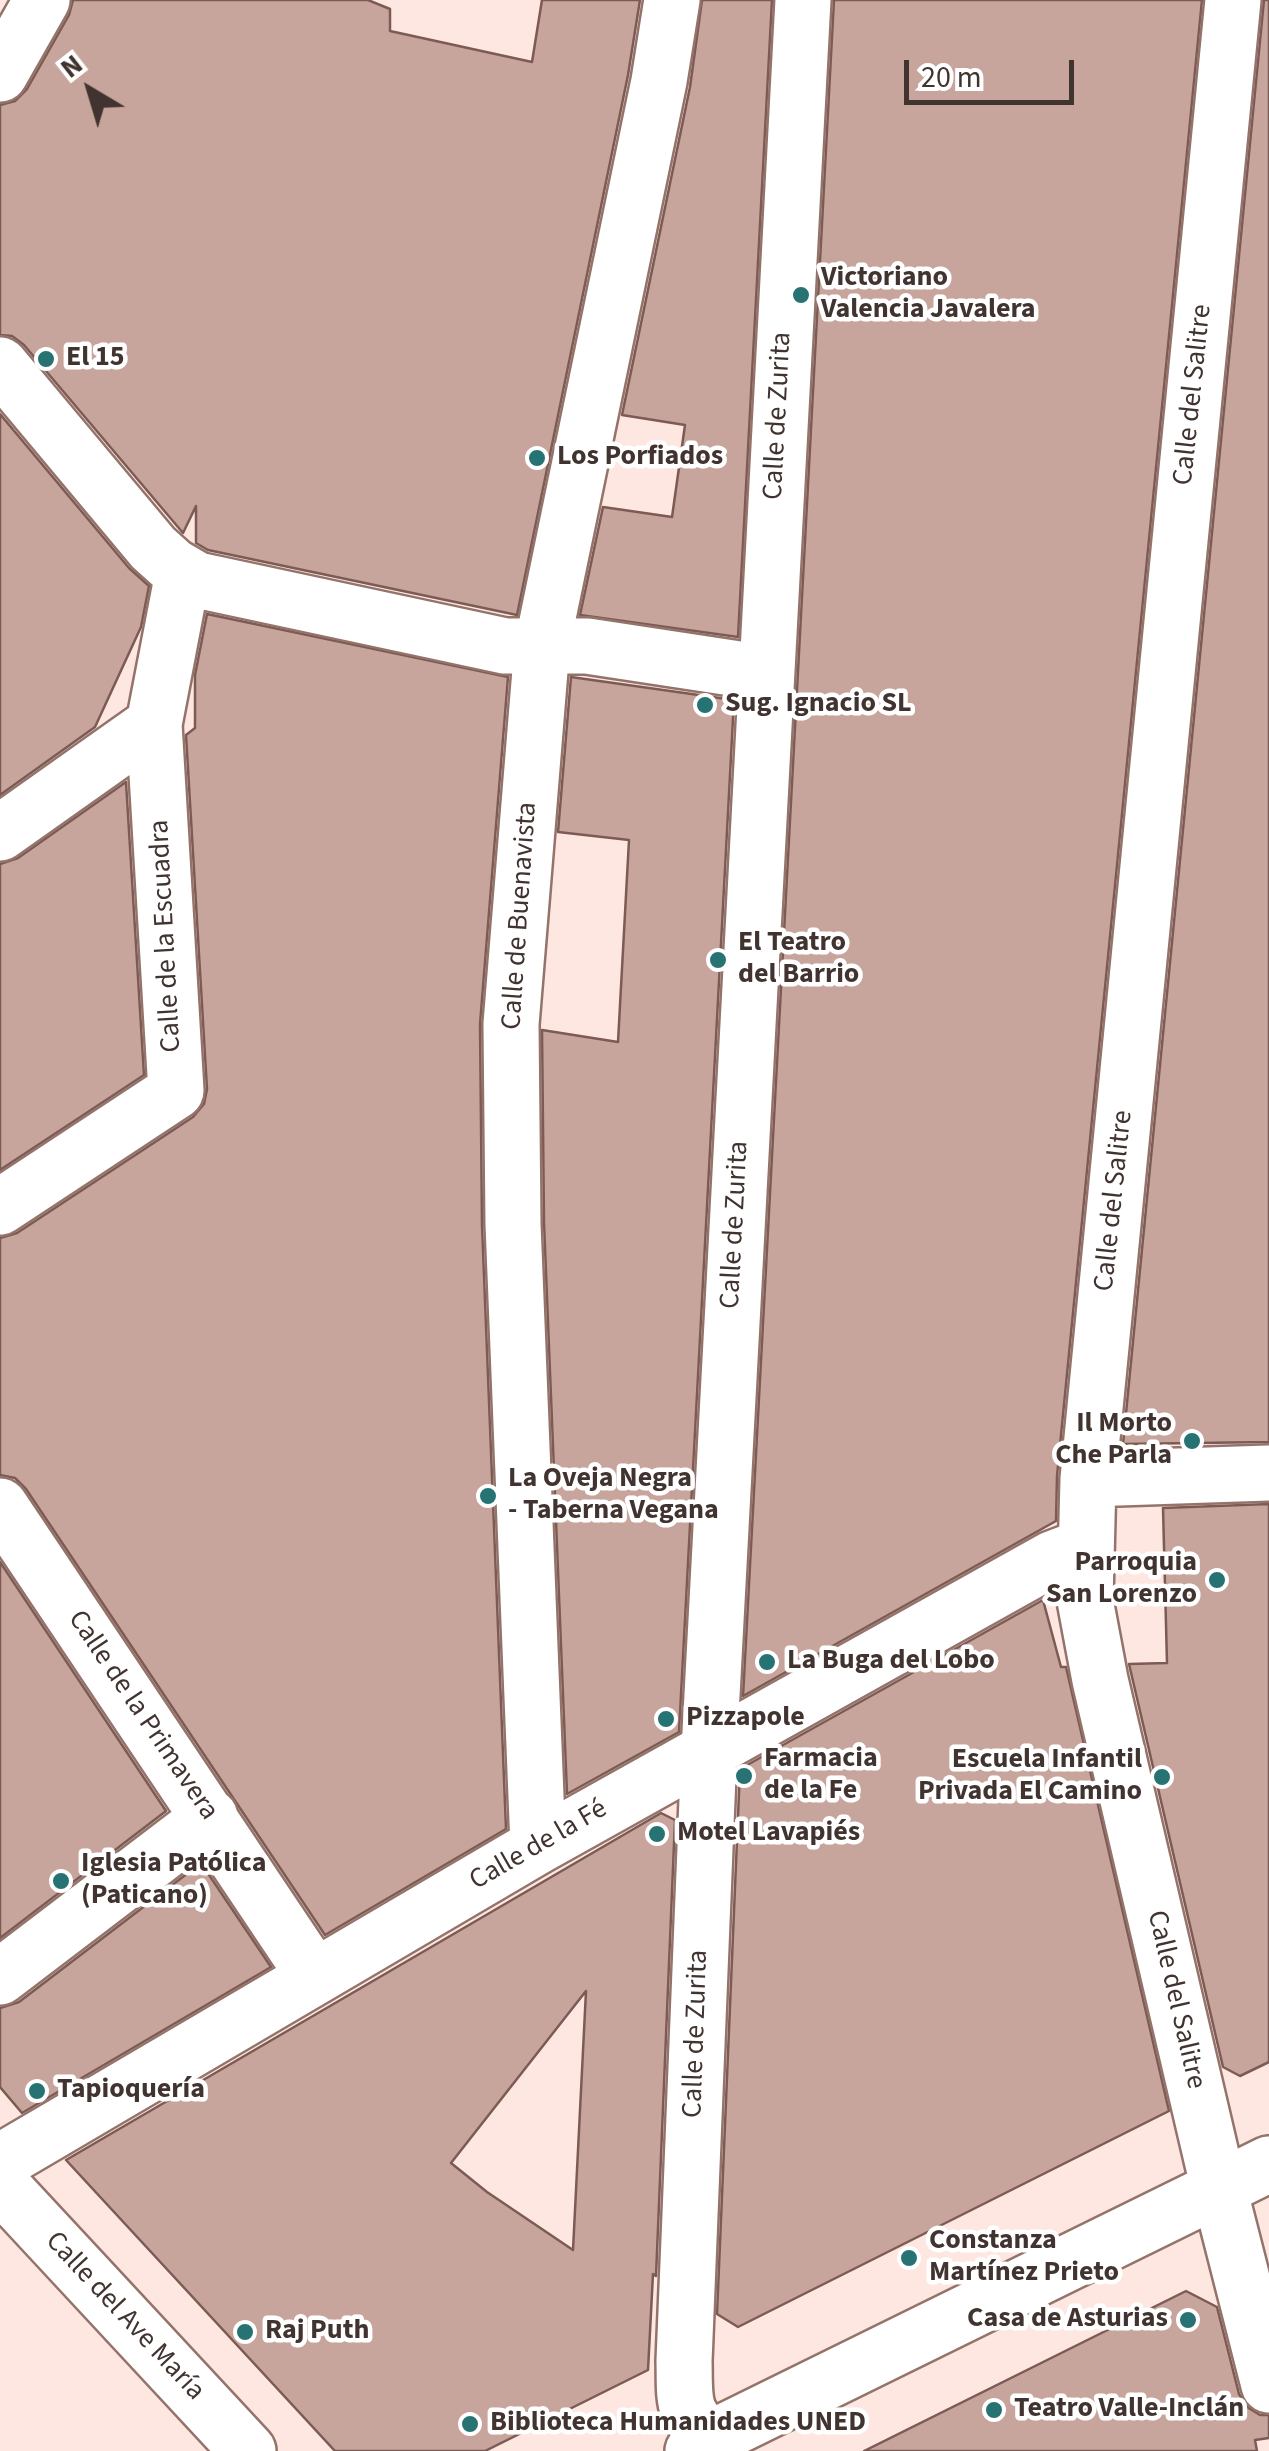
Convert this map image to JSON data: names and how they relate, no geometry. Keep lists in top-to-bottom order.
{
  "streets": {
    "street": [
      "Calle del Salitre",
      "Calle de Zurita",
      "Calle de Buenavista",
      "Calle de la Escuadra",
      "Calle de la Primavera",
      "Calle de la Fé",
      "Calle del Ave María"
    ]
  },
  "crossings": [
    ["Calle del Salitre", "Calle de la Fé"],
    ["Calle de Zurita", "Calle de la Fé"],
    ["Calle de Buenavista", "Calle de la Fé"],
    ["Calle de la Primavera", "Calle de la Fé"]
  ],
  "places": [
    "Victoriano Valencia Javalera",
    "El 15",
    "Los Porfiados",
    "Sug. Ignacio SL",
    "El Teatro del Barrio",
    "Il Morto Che Parla",
    "La Oveja Negra - Taberna Vegana",
    "Parroquia San Lorenzo",
    "La Buga del Lobo",
    "Pizzapole",
    "Farmacia de la Fe",
    "Escuela Infantil Privada El Camino",
    "Motel Lavapiés",
    "Iglesia Patólica (Paticano)",
    "Tapioquería",
    "Constanza Martínez Prieto",
    "Casa de Asturias",
    "Raj Puth",
    "Teatro Valle-Inclán",
    "Biblioteca Humanidades UNED"
  ],
  "scale_bar": "20 m",
  "north": "top left"
}
